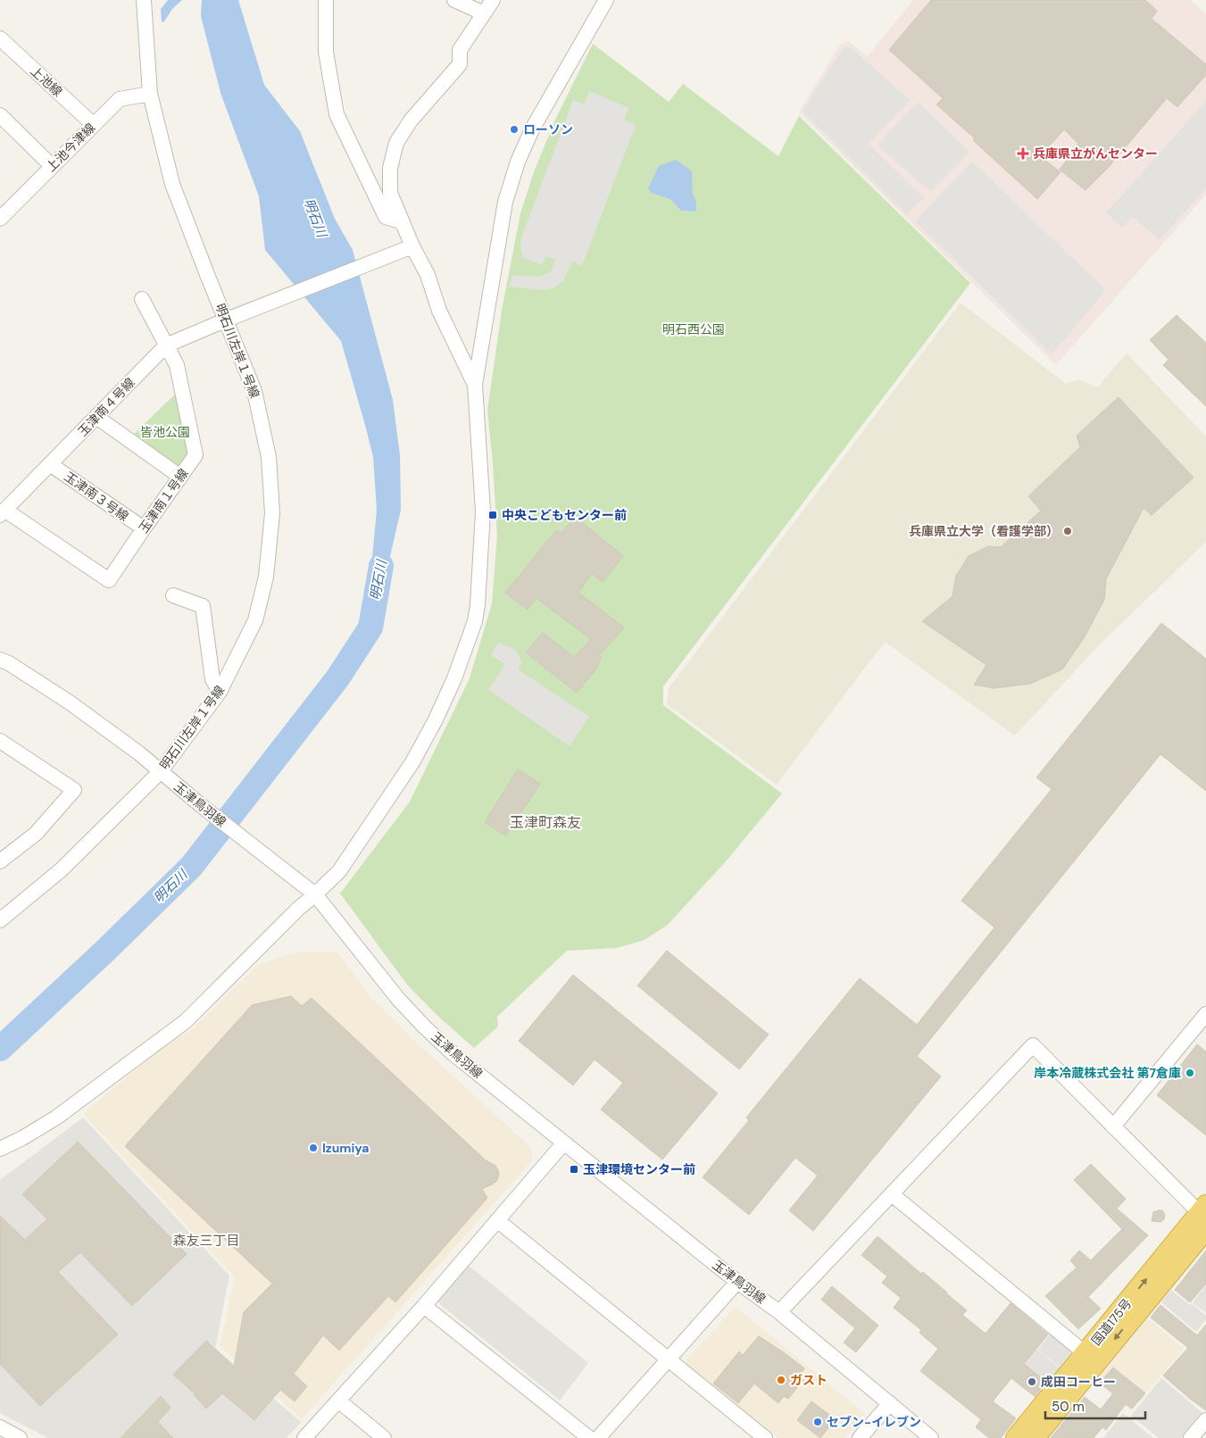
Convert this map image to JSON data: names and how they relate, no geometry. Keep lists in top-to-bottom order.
{
  "streets": {
    "highway": ["国道175号"],
    "street": [
      "上池線",
      "上池今津線",
      "明石川左岸１号線",
      "玉津南４号線",
      "玉津南３号線",
      "玉津南１号線",
      "玉津鳥羽線"
    ]
  },
  "crossings": [
    ["上池線", "上池今津線"],
    ["上池今津線", "明石川左岸１号線"],
    ["明石川左岸１号線", "玉津南４号線"],
    ["明石川左岸１号線", "玉津鳥羽線"],
    ["玉津南４号線", "玉津南３号線"],
    ["玉津南４号線", "玉津南１号線"],
    ["玉津南３号線", "玉津南１号線"]
  ],
  "districts": ["玉津町森友", "森友三丁目"],
  "water": ["明石川"],
  "parks": ["明石西公園", "皆池公園"],
  "places": {
    "other": [
      "ローソン",
      "兵庫県立大学（看護学部）",
      "岸本冷蔵株式会社 第7倉庫",
      "Izumiya",
      "ガスト",
      "成田コーヒー",
      "セブン-イレブン"
    ],
    "health": ["兵庫県立がんセンター"],
    "transit": ["中央こどもセンター前", "玉津環境センター前"]
  },
  "scale_bar": "50 m"
}
